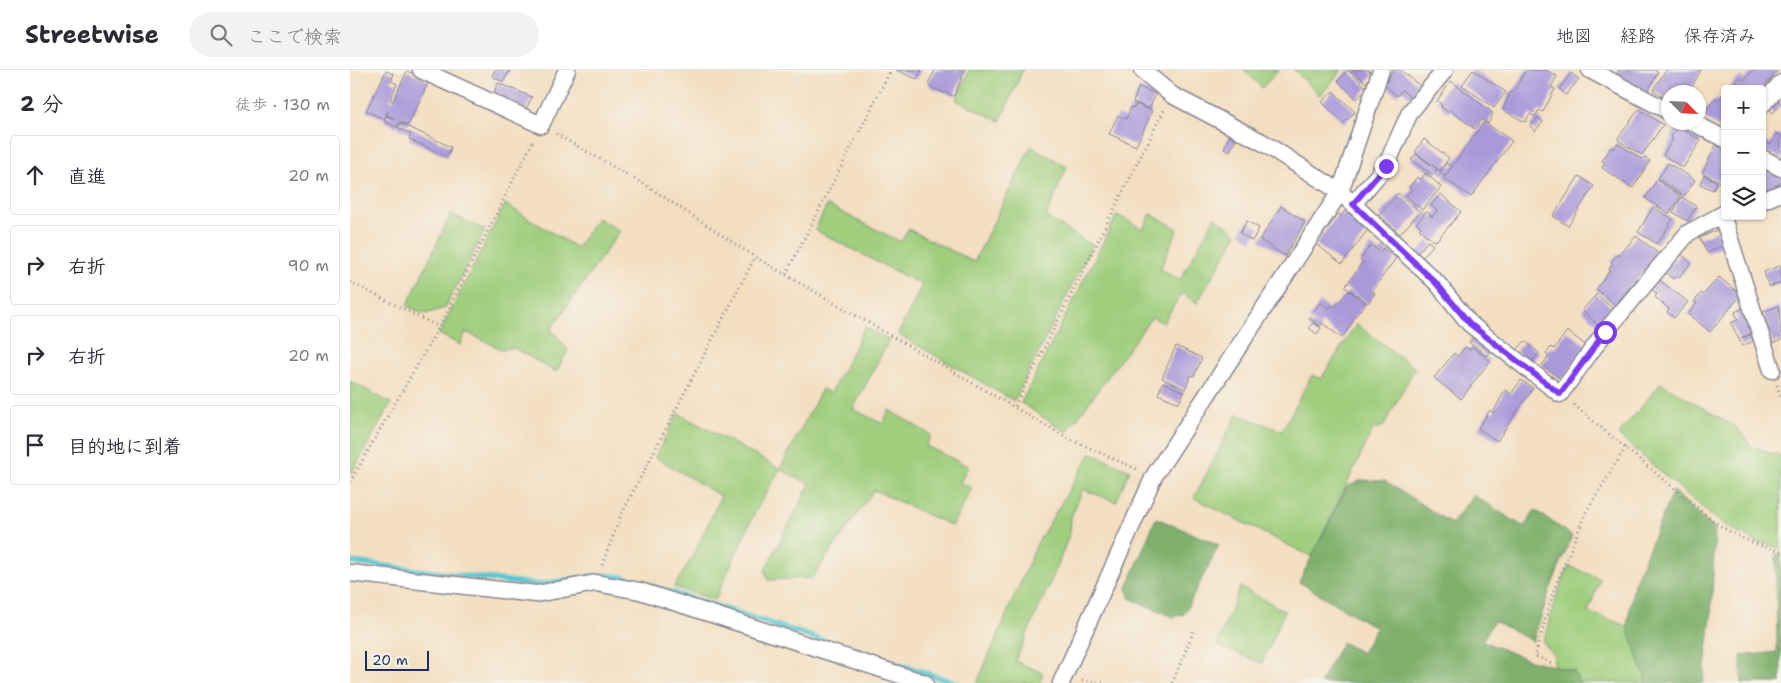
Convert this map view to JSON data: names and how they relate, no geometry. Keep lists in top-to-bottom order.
{
  "scale_bar": "20 m",
  "north": "bottom right",
  "page": {
    "header": "Streetwise",
    "search": "ここで検索",
    "nav": ["地図", "経路", "保存済み"],
    "heading": ["2 分", "徒歩 · 130 m"],
    "map_buttons": ["+", "−"],
    "list": [
      ["直進", "20 m"],
      ["右折", "90 m"],
      ["右折", "20 m"],
      "目的地に到着"
    ],
    "scale": "20 m"
  }
}
